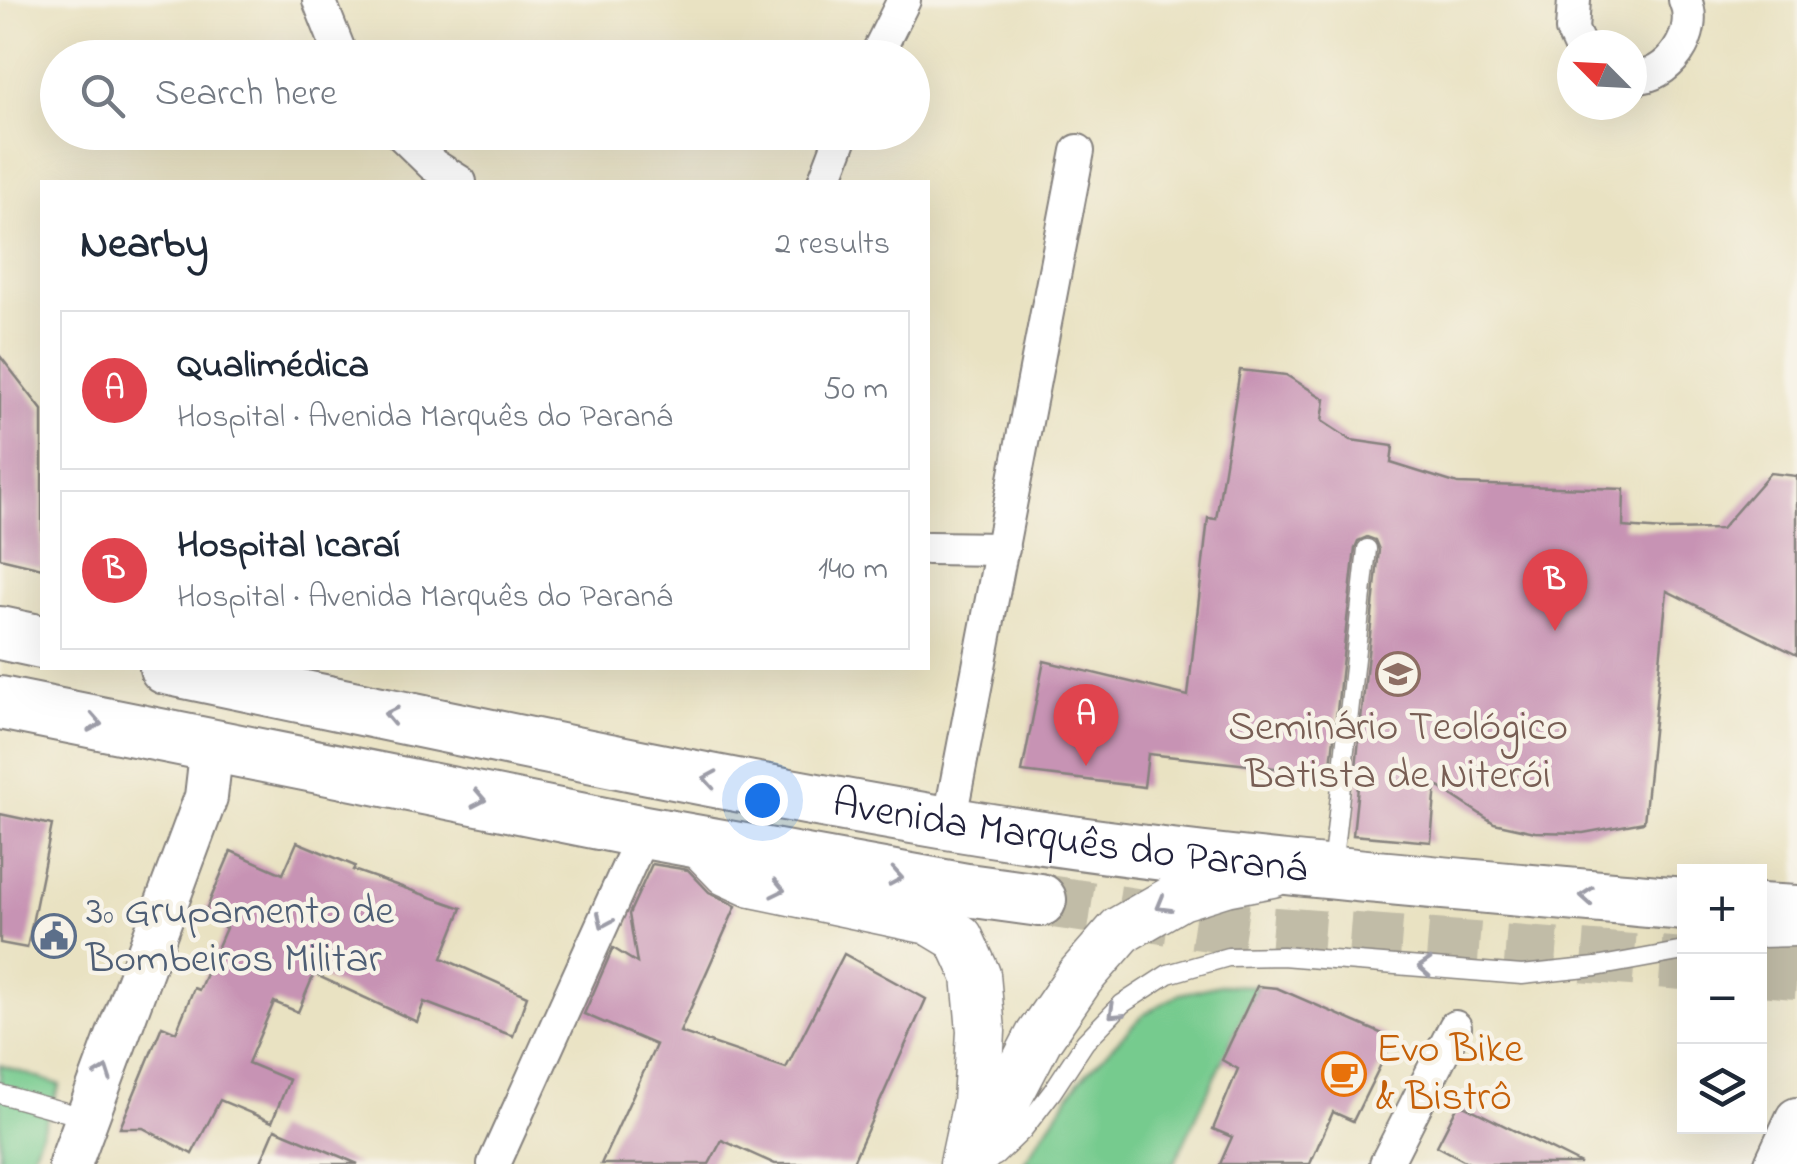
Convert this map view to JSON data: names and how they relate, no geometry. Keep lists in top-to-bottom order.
{
  "streets": {
    "main road": ["Avenida Marquês do Paraná"]
  },
  "places": {
    "school or university": ["Seminário Teológico Batista de Niterói"],
    "public building": ["3º Grupamento de Bombeiros Militar"],
    "cafe": ["Evo Bike & Bistrô"]
  },
  "north": "top left",
  "page": {
    "search": "Search here",
    "heading": ["Nearby", "2 results"],
    "list": [
      {
        "mark": "A",
        "name": "Qualimédica",
        "note": "Hospital · Avenida Marquês do Paraná",
        "value": "50 m"
      },
      {
        "mark": "B",
        "name": "Hospital Icaraí",
        "note": "Hospital · Avenida Marquês do Paraná",
        "value": "140 m"
      }
    ],
    "pins": ["B", "A"],
    "map_buttons": ["+", "−"]
  }
}
